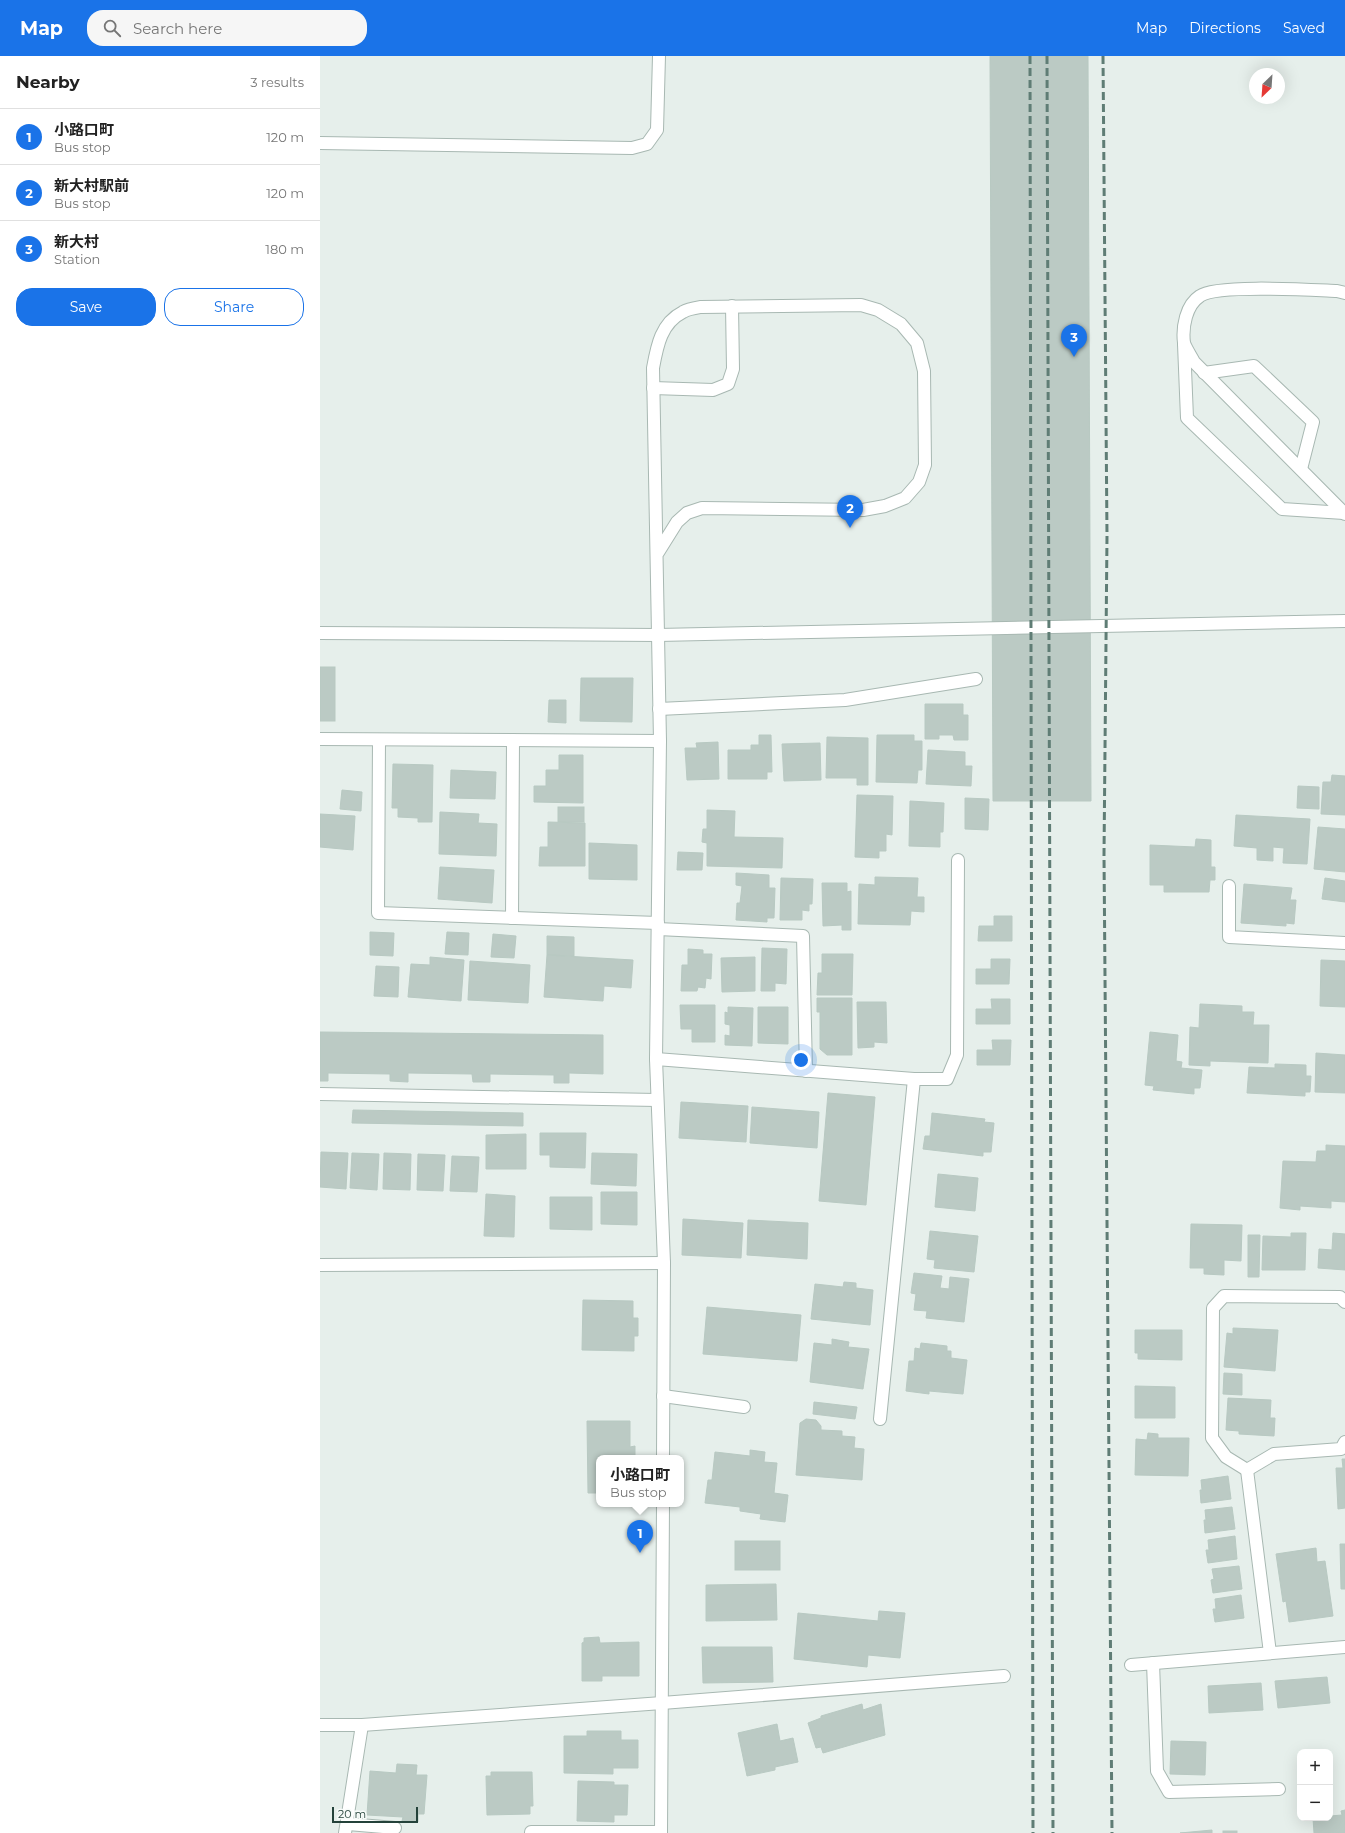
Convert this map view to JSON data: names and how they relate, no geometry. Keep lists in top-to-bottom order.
{
  "scale_bar": "20 m",
  "north": "bottom left",
  "page": {
    "header": "Map",
    "search": "Search here",
    "nav": ["Map", "Directions", "Saved"],
    "heading": ["Nearby", "3 results"],
    "list": [
      {
        "mark": "1",
        "name": "小路口町",
        "note": "Bus stop",
        "value": "120 m"
      },
      {
        "mark": "2",
        "name": "新大村駅前",
        "note": "Bus stop",
        "value": "120 m"
      },
      {
        "mark": "3",
        "name": "新大村",
        "note": "Station",
        "value": "180 m"
      }
    ],
    "buttons": ["Save", "Share"],
    "pins": ["3", "2", "1"],
    "popup": ["小路口町", "Bus stop"],
    "map_buttons": ["+", "−"],
    "scale": "20 m"
  }
}
